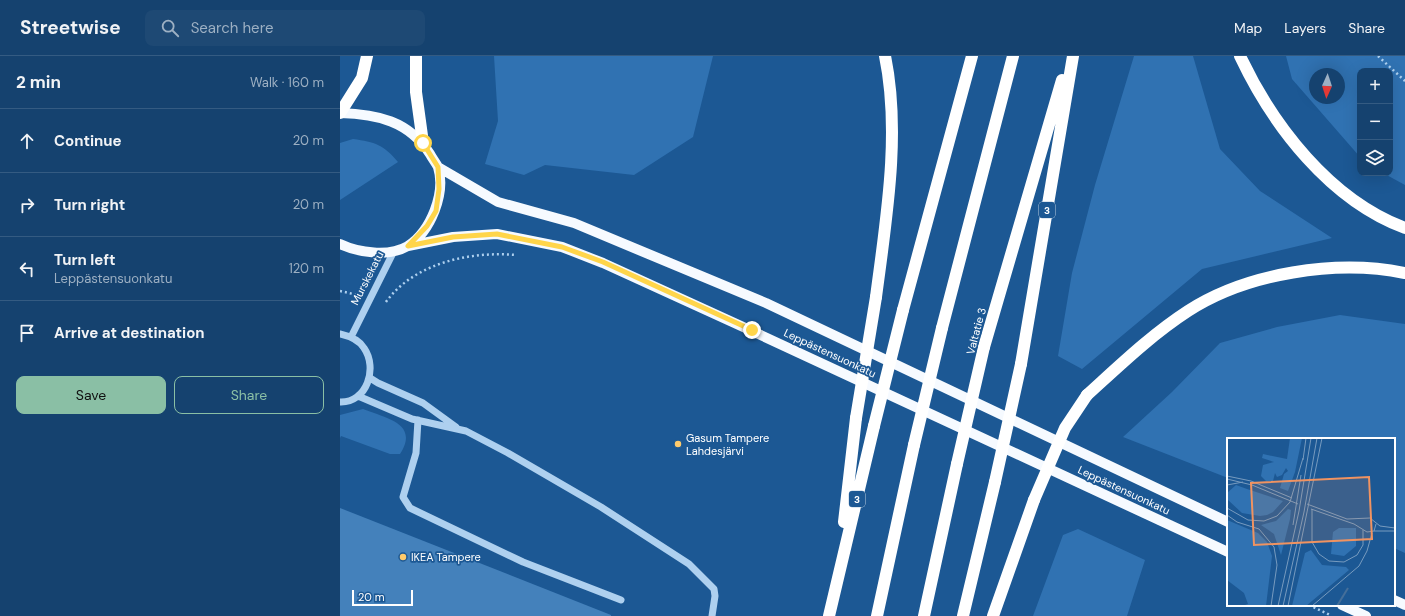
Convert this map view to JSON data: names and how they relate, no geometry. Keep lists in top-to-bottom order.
{
  "streets": {
    "highway": ["3", "Valtatie 3"],
    "main road": ["Leppästensuonkatu"],
    "street": ["Murskekatu"]
  },
  "crossings": [
    ["Murskekatu", "Leppästensuonkatu"]
  ],
  "places": ["Gasum Tampere Lahdesjärvi", "IKEA Tampere"],
  "scale_bar": "20 m",
  "north": "bottom",
  "page": {
    "header": "Streetwise",
    "search": "Search here",
    "nav": ["Map", "Layers", "Share"],
    "heading": ["2 min", "Walk · 160 m"],
    "map_buttons": ["+", "−"],
    "list": [
      ["Continue", "20 m"],
      ["Turn right", "20 m"],
      ["Turn left", "Leppästensuonkatu", "120 m"],
      "Arrive at destination"
    ],
    "buttons": ["Save", "Share"],
    "scale": "20 m"
  }
}
